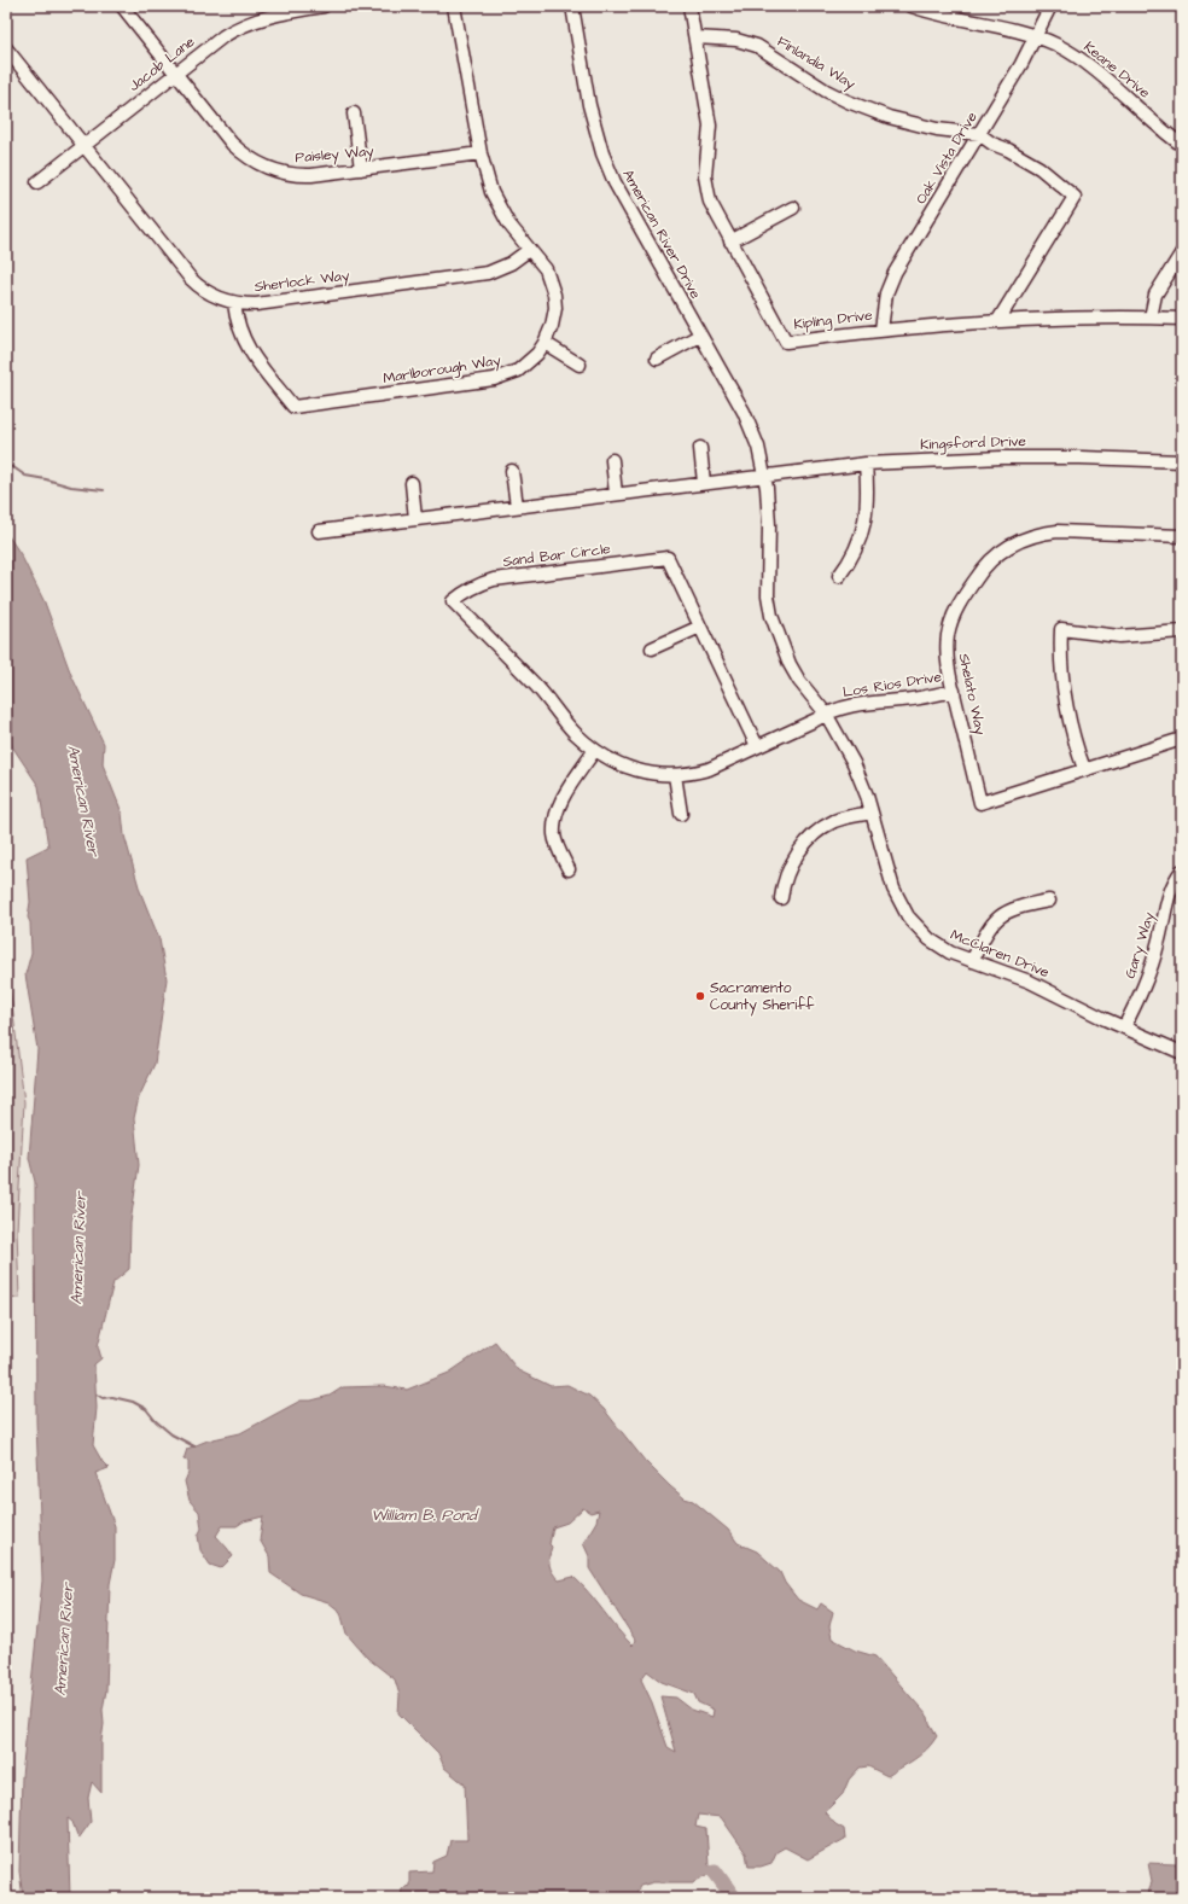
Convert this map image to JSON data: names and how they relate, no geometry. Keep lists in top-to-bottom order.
{
  "streets": {
    "street": [
      "Finlandia Way",
      "Jacob Lane",
      "Keane Drive",
      "Paisley Way",
      "Oak Vista Drive",
      "American River Drive",
      "Sherlock Way",
      "Kipling Drive",
      "Marlborough Way",
      "Kingsford Drive",
      "Sand Bar Circle",
      "Los Rios Drive",
      "Shelato Way",
      "Gary Way",
      "McClaren Drive"
    ]
  },
  "crossings": [
    ["Finlandia Way", "Oak Vista Drive"],
    ["Finlandia Way", "Kipling Drive"],
    ["Jacob Lane", "Paisley Way"],
    ["Jacob Lane", "Sherlock Way"],
    ["Keane Drive", "Oak Vista Drive"],
    ["Paisley Way", "Marlborough Way"],
    ["Oak Vista Drive", "Kipling Drive"],
    ["American River Drive", "Kingsford Drive"],
    ["American River Drive", "Los Rios Drive"],
    ["American River Drive", "McClaren Drive"],
    ["Sherlock Way", "Marlborough Way"],
    ["Sand Bar Circle", "Los Rios Drive"],
    ["Los Rios Drive", "Shelato Way"],
    ["Los Rios Drive", "McClaren Drive"],
    ["Gary Way", "McClaren Drive"]
  ],
  "water": ["American River", "William B. Pond"],
  "places": ["Sacramento County Sheriff"]
}
